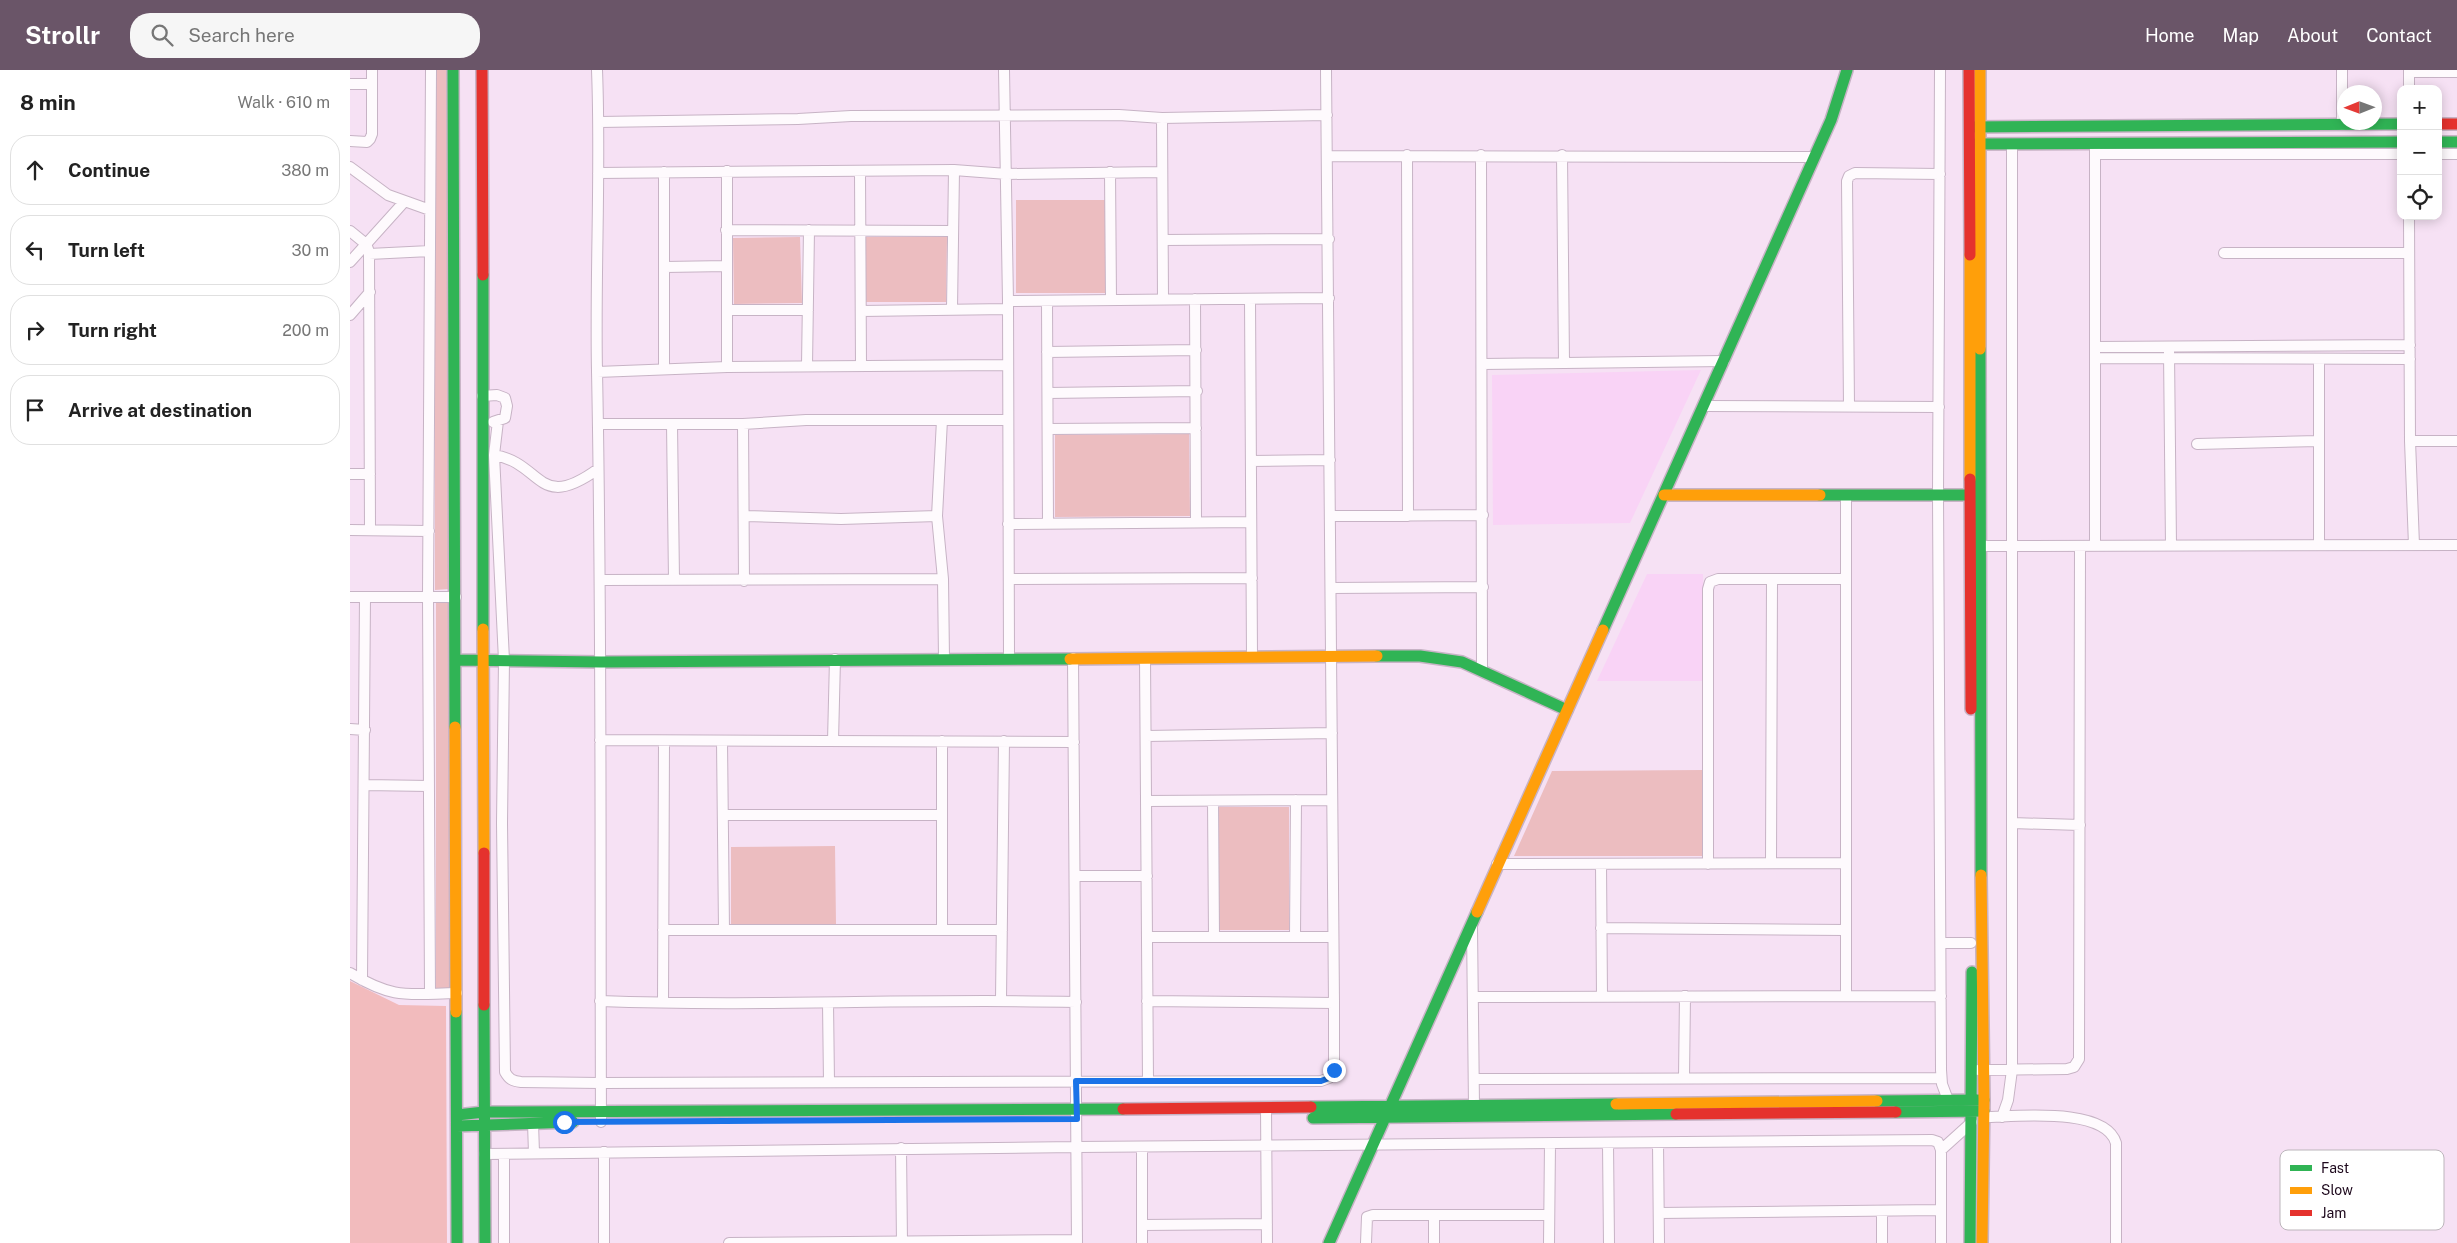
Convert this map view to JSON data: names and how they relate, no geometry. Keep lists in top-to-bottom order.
{
  "legend": ["Fast", "Slow", "Jam"],
  "north": "left",
  "page": {
    "header": "Strollr",
    "search": "Search here",
    "nav": [
      "Home",
      "Map",
      "About",
      "Contact"
    ],
    "heading": ["8 min", "Walk · 610 m"],
    "map_buttons": ["+", "−"],
    "list": [
      ["Continue", "380 m"],
      ["Turn left", "30 m"],
      ["Turn right", "200 m"],
      "Arrive at destination"
    ]
  }
}
